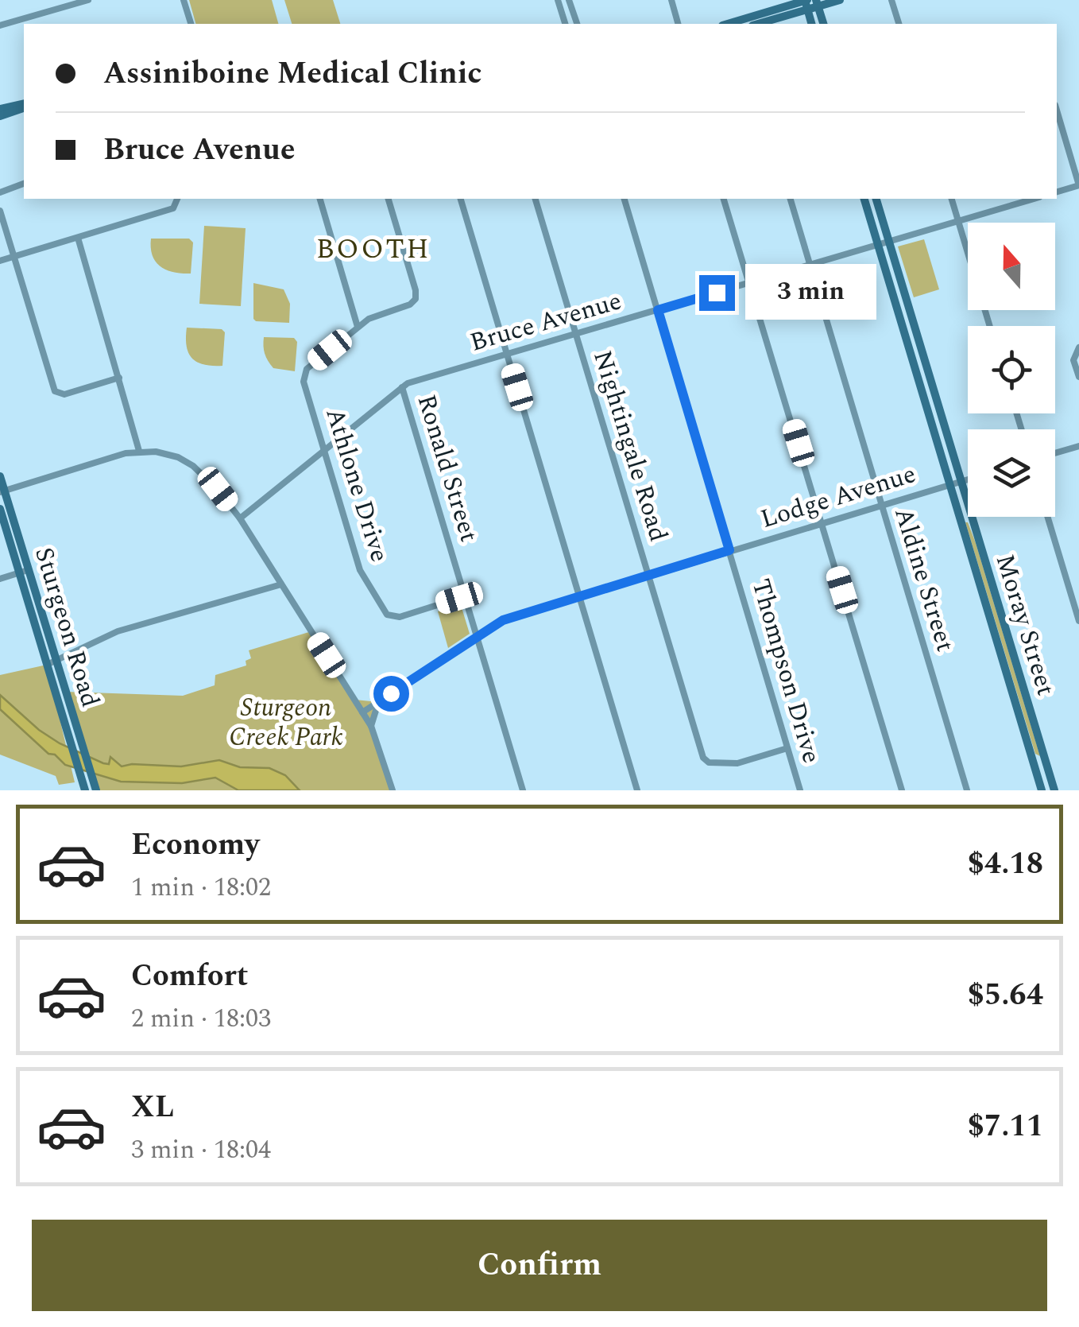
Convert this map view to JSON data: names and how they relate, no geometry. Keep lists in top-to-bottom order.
{
  "streets": {
    "main road": ["Moray Street", "Sturgeon Road"],
    "street": [
      "Bruce Avenue",
      "Nightingale Road",
      "Ronald Street",
      "Athlone Drive",
      "Lodge Avenue",
      "Aldine Street",
      "Thompson Drive"
    ]
  },
  "crossings": [
    ["Bruce Avenue", "Nightingale Road"],
    ["Bruce Avenue", "Ronald Street"],
    ["Bruce Avenue", "Athlone Drive"],
    ["Bruce Avenue", "Aldine Street"],
    ["Bruce Avenue", "Moray Street"],
    ["Bruce Avenue", "Thompson Drive"],
    ["Nightingale Road", "Lodge Avenue"],
    ["Nightingale Road", "Thompson Drive"],
    ["Ronald Street", "Athlone Drive"],
    ["Ronald Street", "Lodge Avenue"],
    ["Lodge Avenue", "Aldine Street"],
    ["Lodge Avenue", "Moray Street"],
    ["Lodge Avenue", "Thompson Drive"]
  ],
  "districts": ["BOOTH"],
  "parks": ["Sturgeon Creek Park"],
  "north": "top",
  "page": {
    "banner": ["Assiniboine Medical Clinic", "Bruce Avenue"],
    "bubble": "3 min",
    "list": [
      {
        "name": "Economy",
        "note": "1 min · 18:02",
        "value": "$4.18"
      },
      {
        "name": "Comfort",
        "note": "2 min · 18:03",
        "value": "$5.64"
      },
      {
        "name": "XL",
        "note": "3 min · 18:04",
        "value": "$7.11"
      }
    ],
    "buttons": "Confirm"
  }
}
